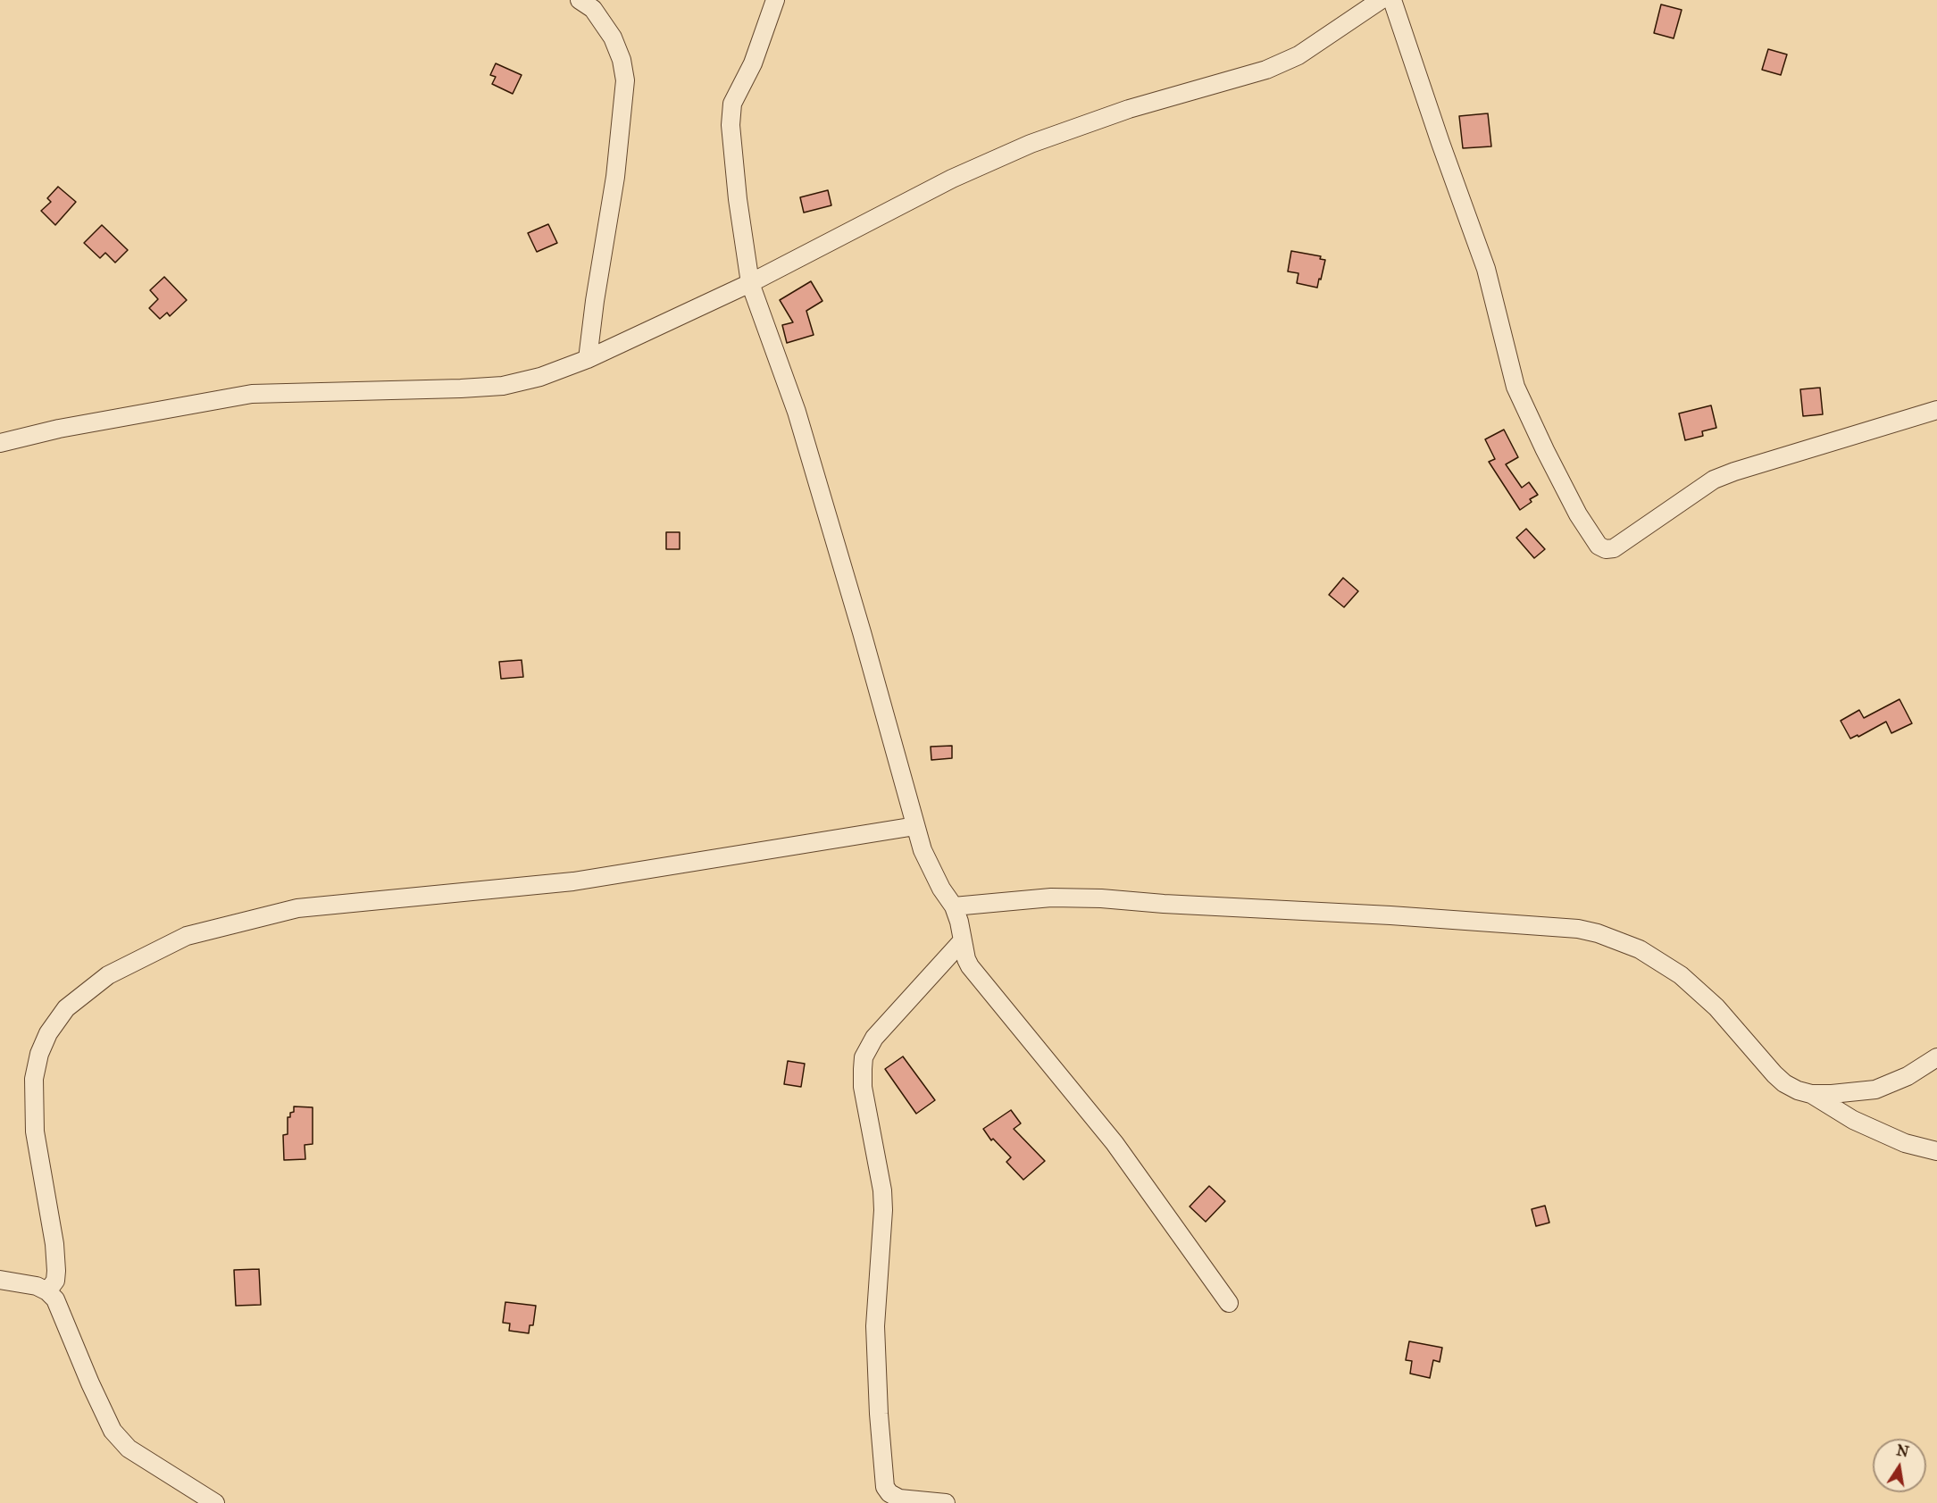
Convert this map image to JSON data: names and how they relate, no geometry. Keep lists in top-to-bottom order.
{
  "north": "top"
}
